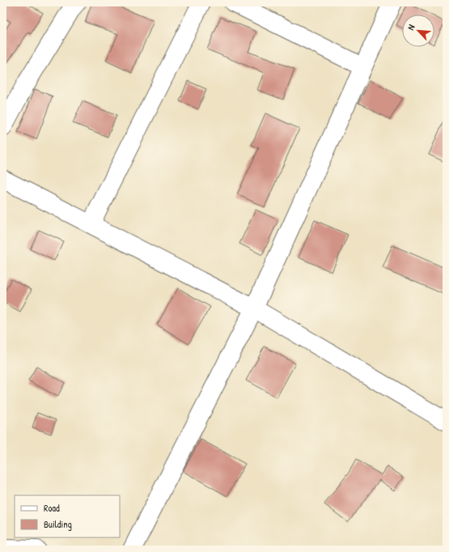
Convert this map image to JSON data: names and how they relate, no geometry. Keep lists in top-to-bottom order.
{
  "legend": ["Road", "Building"],
  "north": "top left"
}
